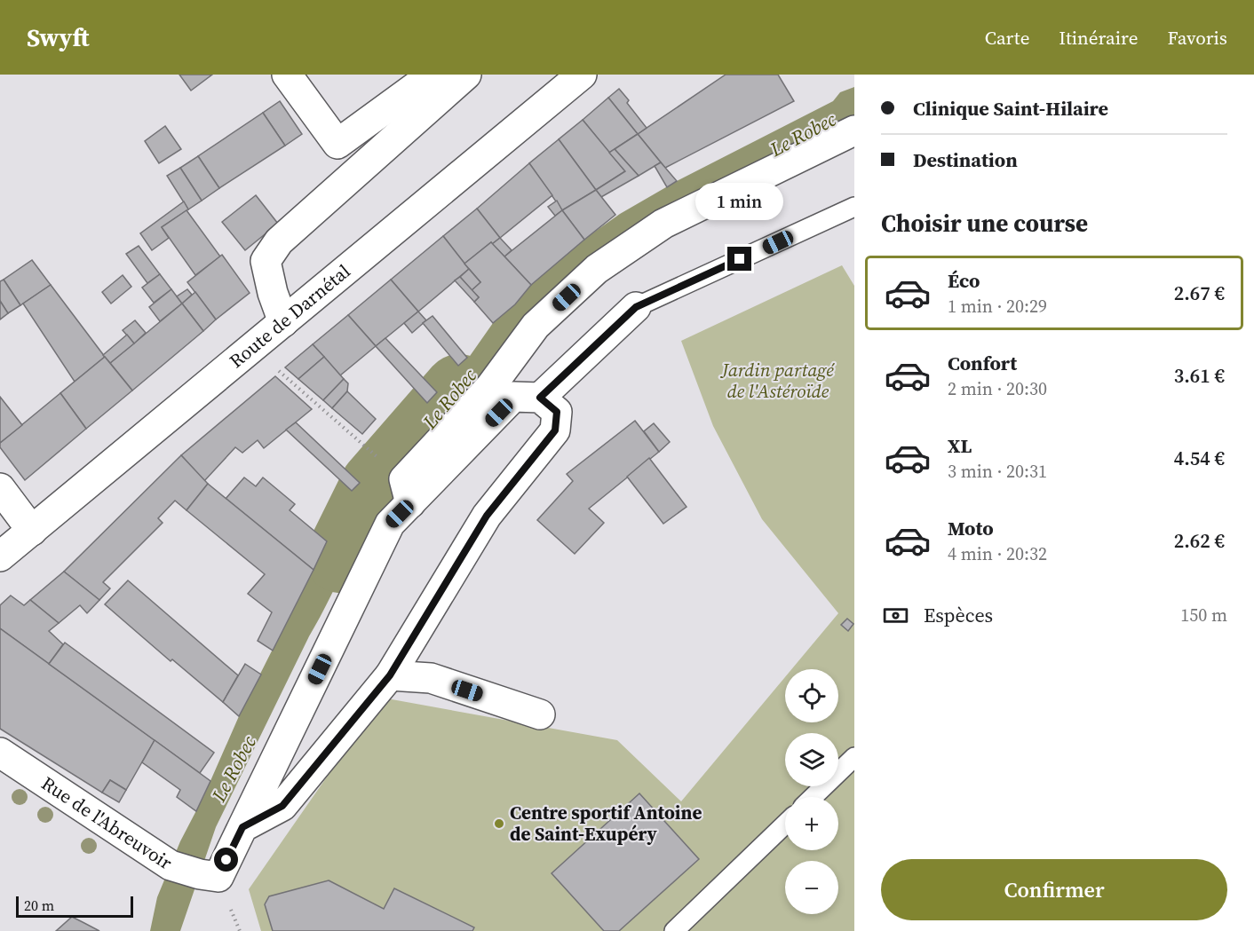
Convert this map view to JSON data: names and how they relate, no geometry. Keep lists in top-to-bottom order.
{
  "streets": {
    "street": ["Route de Darnétal", "Rue de l'Abreuvoir"]
  },
  "water": ["Le Robec"],
  "parks": ["Jardin partagé de l'Astéroïde"],
  "places": ["Centre sportif Antoine de Saint-Exupéry"],
  "scale_bar": "20 m",
  "page": {
    "header": "Swyft",
    "nav": ["Carte", "Itinéraire", "Favoris"],
    "banner": ["Clinique Saint-Hilaire", "Destination"],
    "bubble": "1 min",
    "heading": "Choisir une course",
    "list": [
      {
        "name": "Éco",
        "note": "1 min · 20:29",
        "value": "2.67 €"
      },
      {
        "name": "Confort",
        "note": "2 min · 20:30",
        "value": "3.61 €"
      },
      {
        "name": "XL",
        "note": "3 min · 20:31",
        "value": "4.54 €"
      },
      {
        "name": "Moto",
        "note": "4 min · 20:32",
        "value": "2.62 €"
      }
    ],
    "pay": ["Espèces", "150 m"],
    "map_buttons": ["+", "−"],
    "buttons": "Confirmer",
    "scale": "20 m"
  }
}
